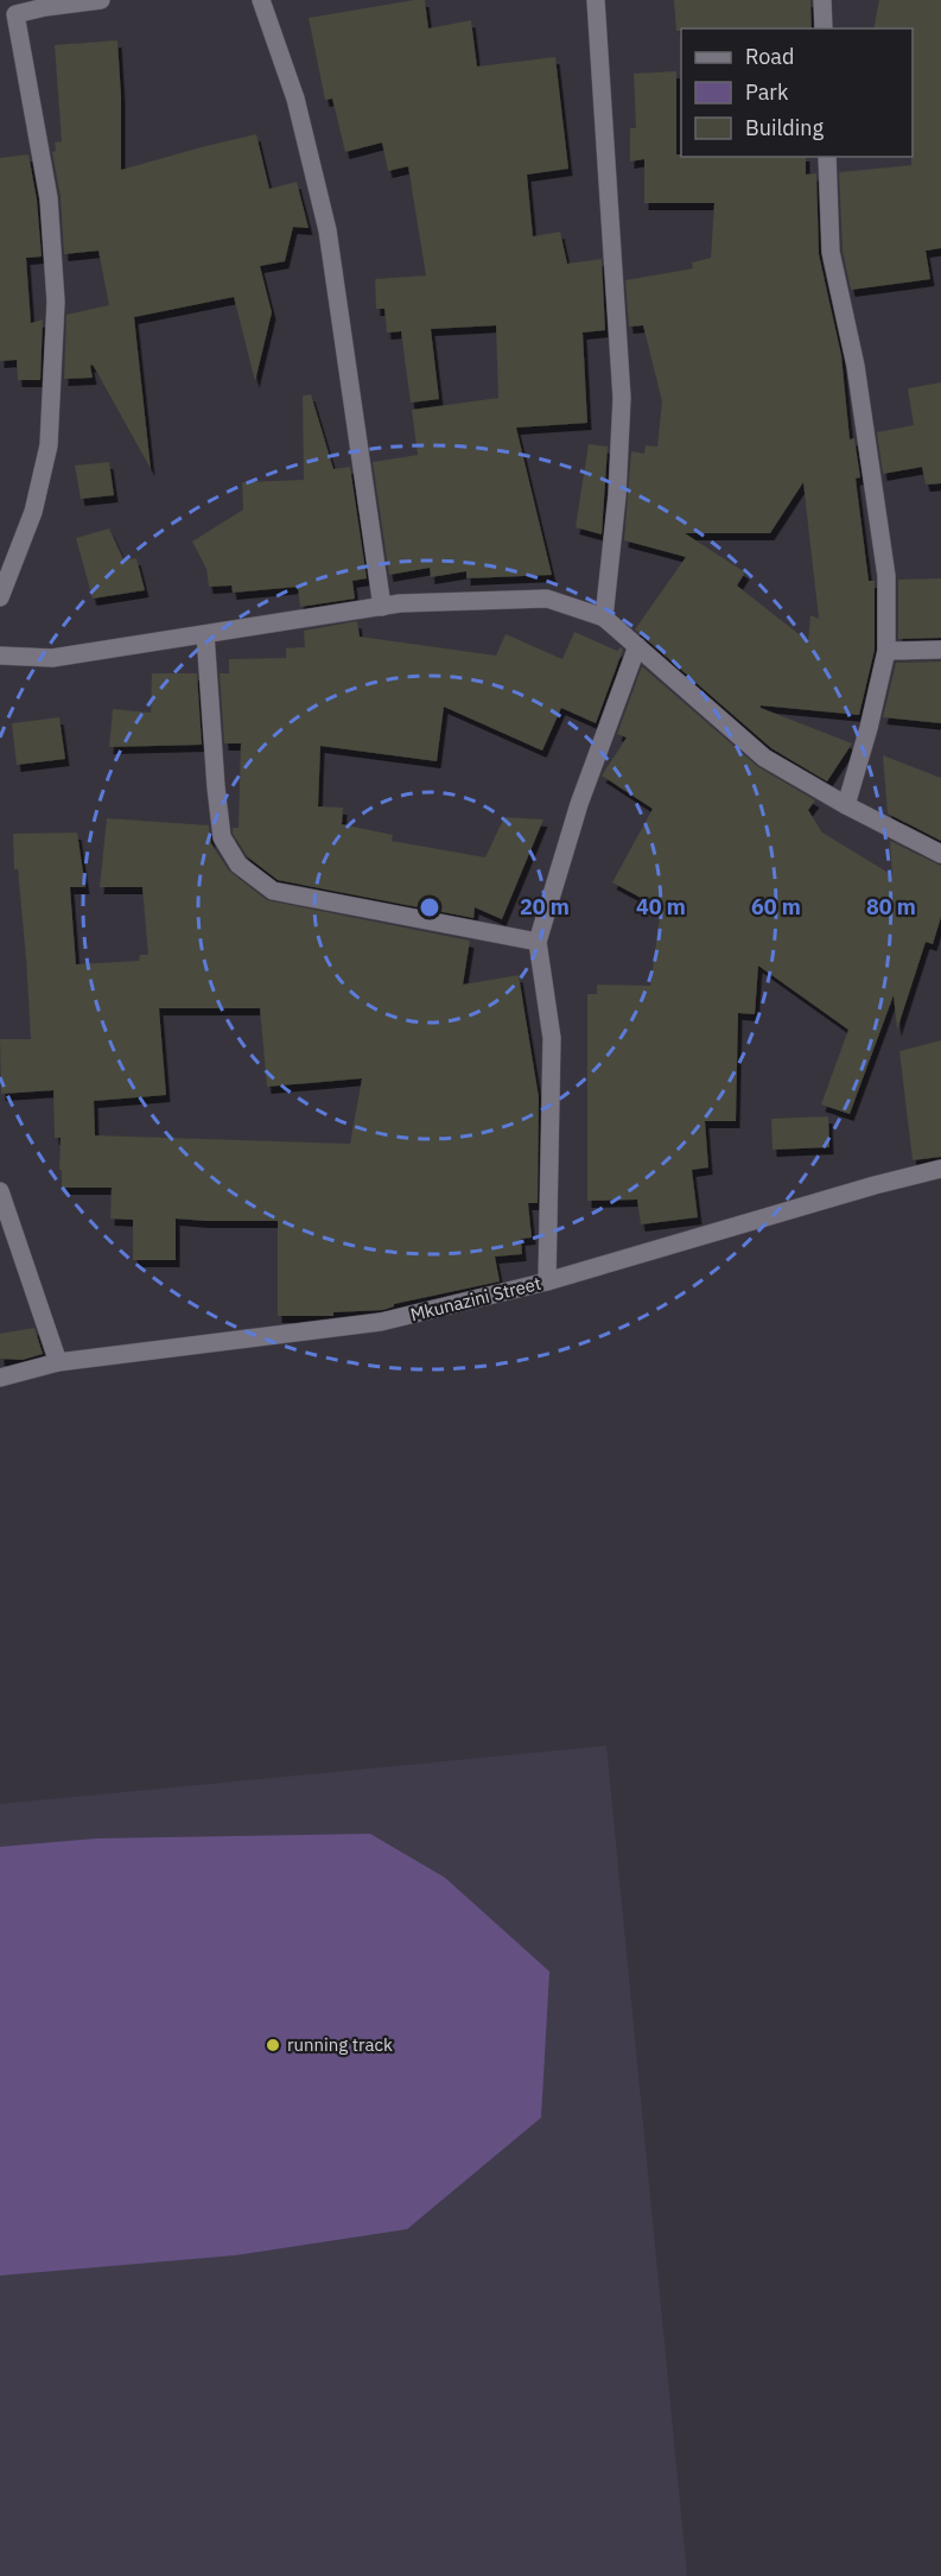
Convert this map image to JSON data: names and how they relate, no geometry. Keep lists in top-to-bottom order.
{
  "streets": {
    "street": ["Mkunazini Street"]
  },
  "places": ["running track"],
  "legend": ["Road", "Park", "Building"],
  "rings": [
    "20 m",
    "40 m",
    "60 m",
    "80 m"
  ]
}
